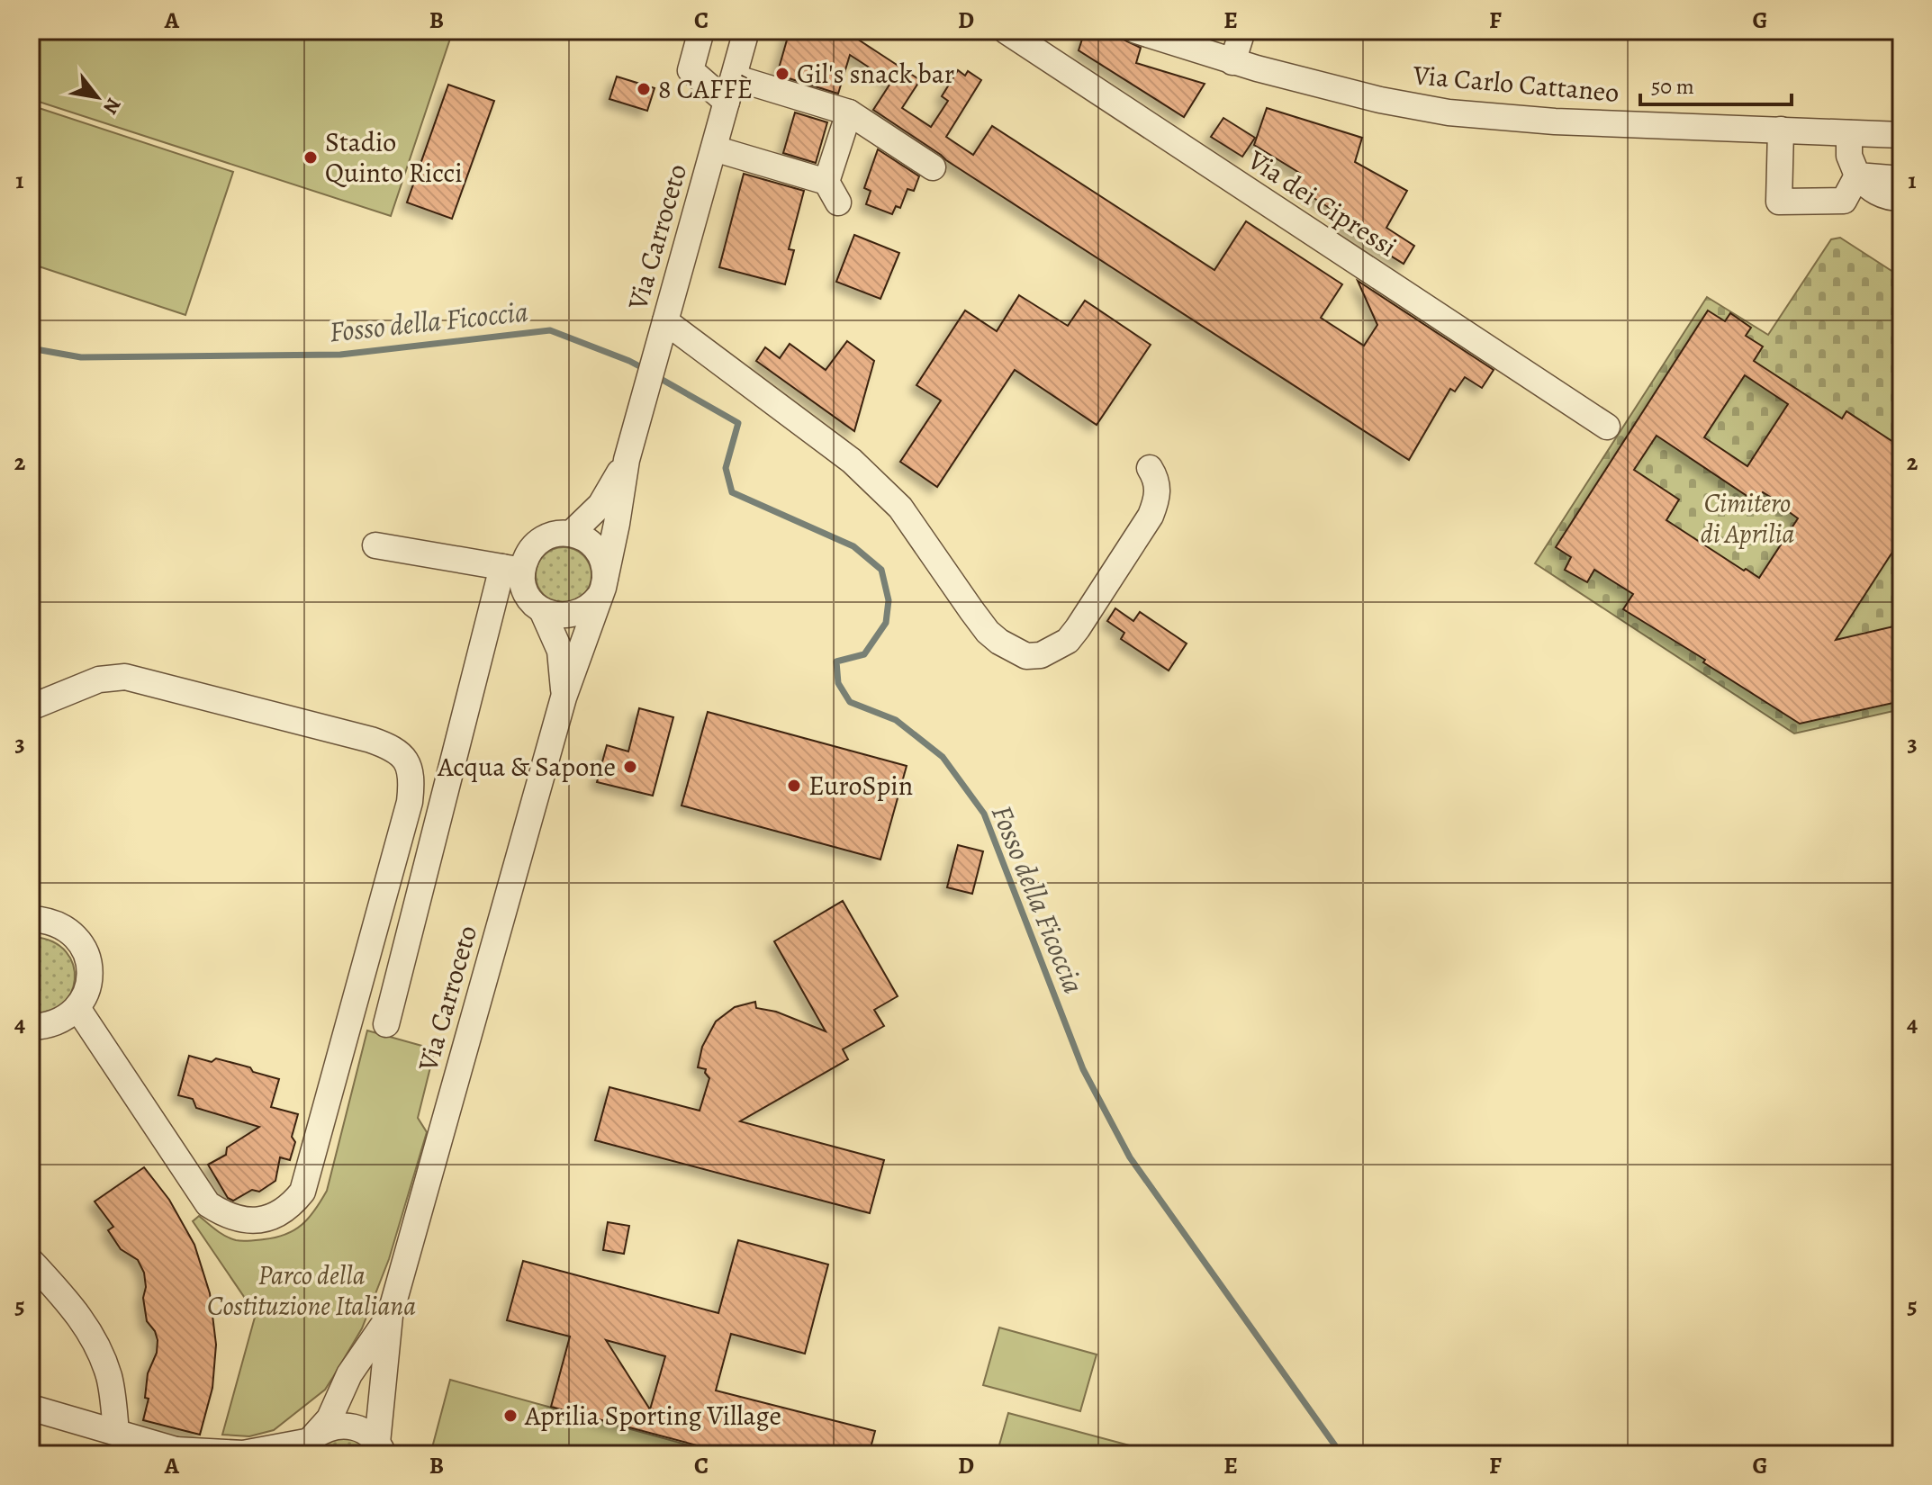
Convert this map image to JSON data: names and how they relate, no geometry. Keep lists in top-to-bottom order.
{
  "streets": {
    "street": ["Via Carlo Cattaneo", "Via dei Cipressi", "Via Carroceto"]
  },
  "water": ["Fosso della Ficoccia"],
  "parks": ["Cimitero di Aprilia", "Parco della Costituzione Italiana"],
  "places": [
    "Gil's snack bar",
    "8 CAFFÈ",
    "Stadio Quinto Ricci",
    "Acqua & Sapone",
    "EuroSpin",
    "Aprilia Sporting Village"
  ],
  "scale_bar": "50 m",
  "north": "bottom right",
  "grid": {
    "columns": [
      "A",
      "B",
      "C",
      "D",
      "E",
      "F",
      "G"
    ],
    "rows": [
      "1",
      "2",
      "3",
      "4",
      "5"
    ]
  }
}
